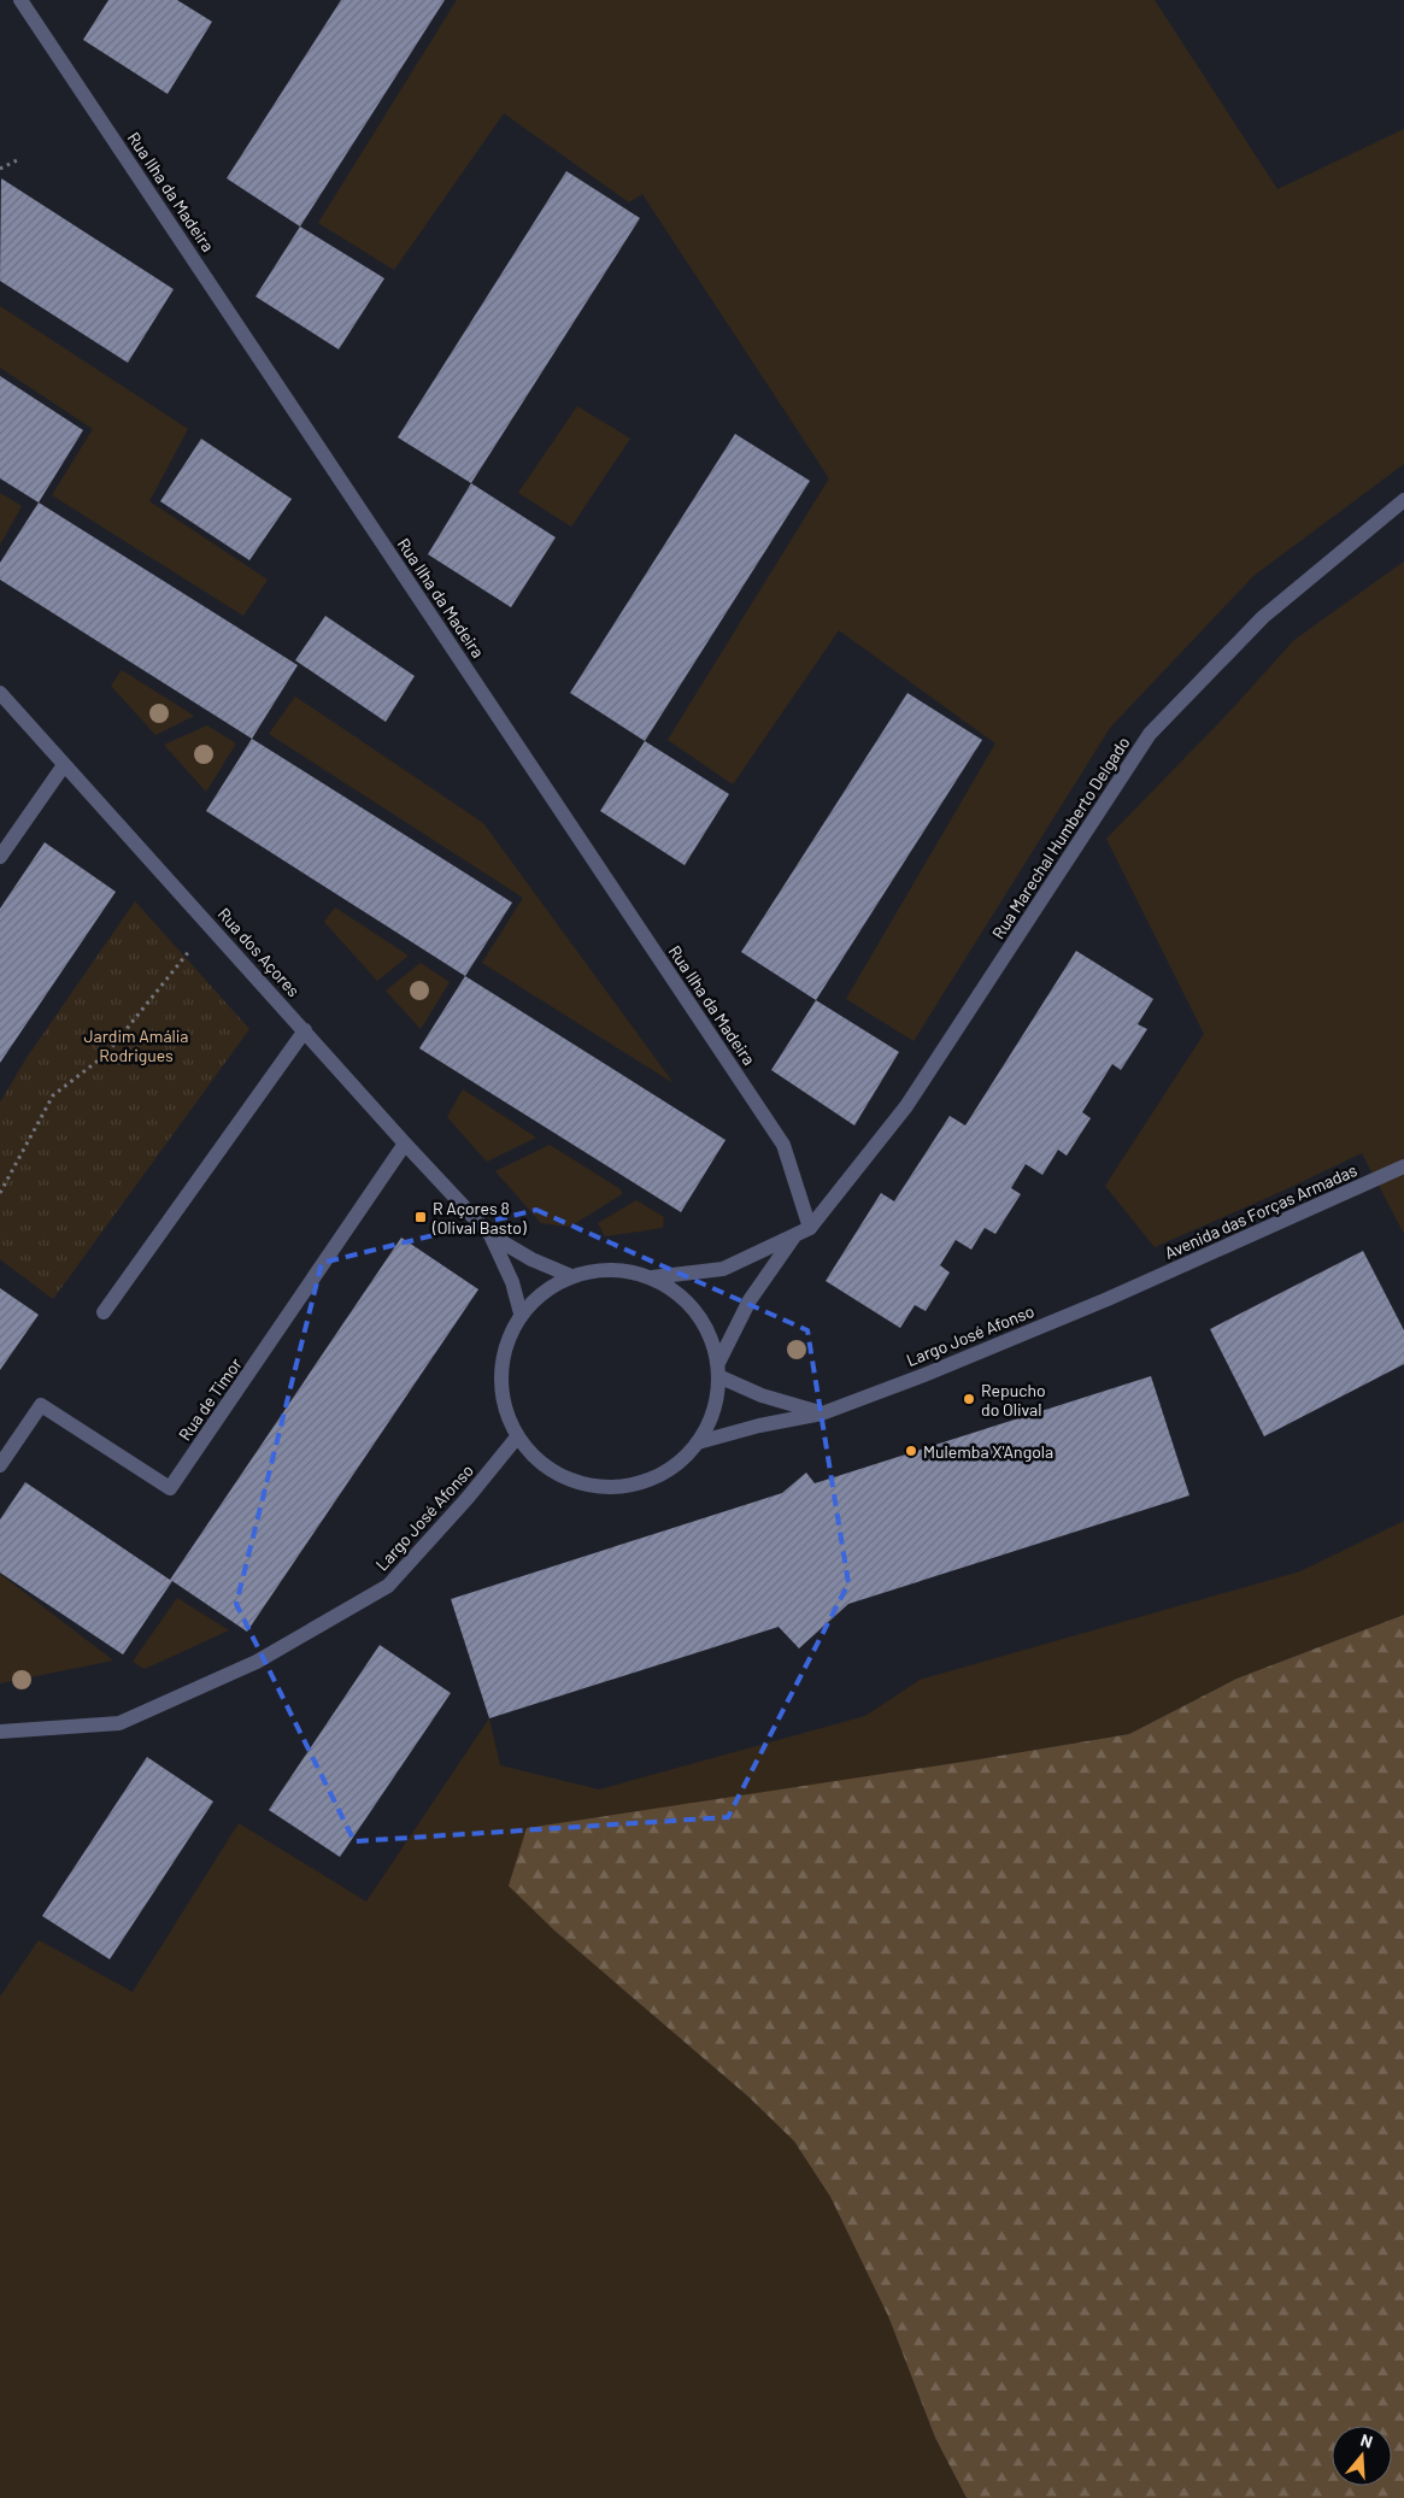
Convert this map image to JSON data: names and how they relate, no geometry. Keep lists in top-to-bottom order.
{
  "streets": {
    "street": [
      "Rua Ilha da Madeira",
      "Rua Marechal Humberto Delgado",
      "Rua dos Açores",
      "Avenida das Forças Armadas",
      "Largo José Afonso",
      "Rua de Timor"
    ]
  },
  "crossings": [
    ["Rua Ilha da Madeira", "Rua Marechal Humberto Delgado"],
    ["Rua dos Açores", "Rua de Timor"],
    ["Avenida das Forças Armadas", "Largo José Afonso"]
  ],
  "parks": ["Jardim Amália Rodrigues"],
  "places": {
    "transit": ["R Açores 8 (Olival Basto)"],
    "other": ["Repucho do Olival", "Mulemba X'Angola"]
  },
  "north": "top"
}
